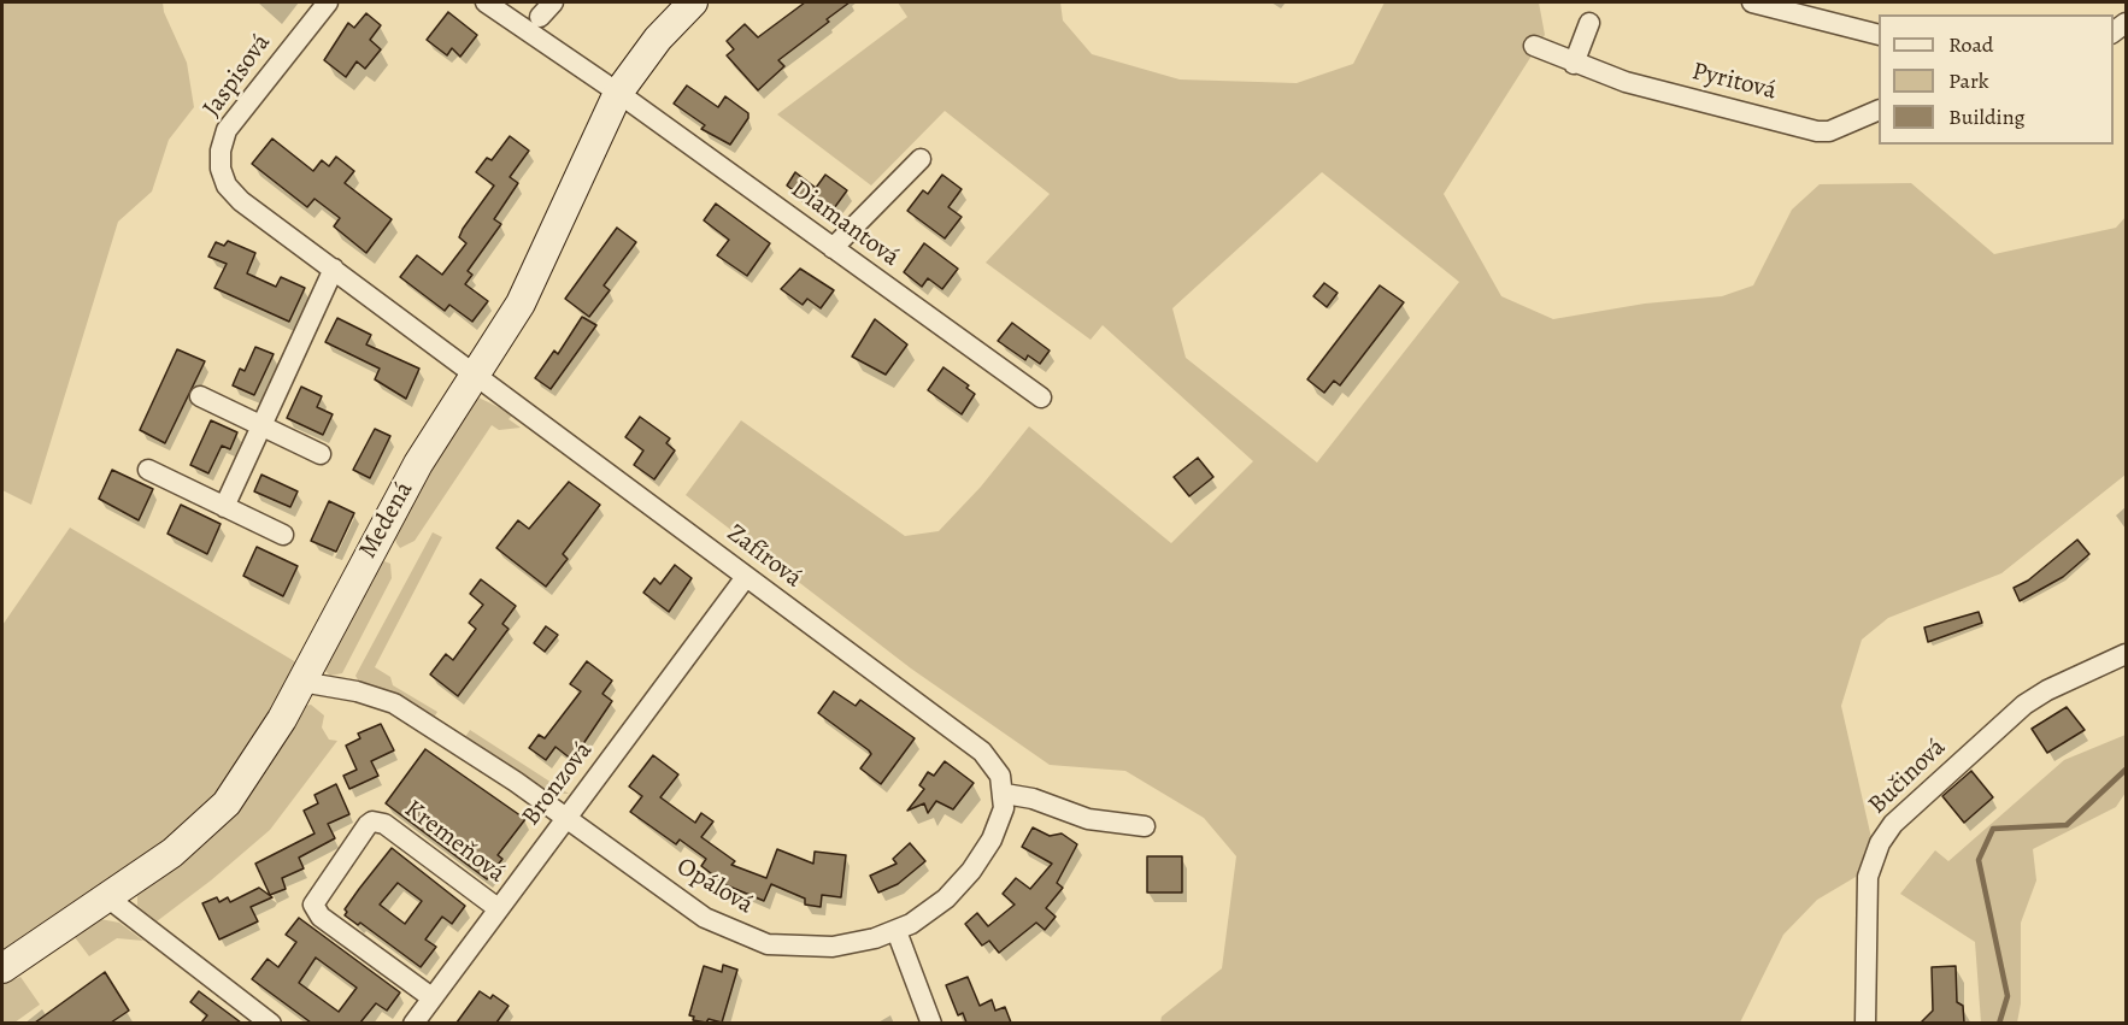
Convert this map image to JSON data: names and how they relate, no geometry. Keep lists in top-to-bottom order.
{
  "streets": {
    "street": [
      "Jaspisová",
      "Pyritová",
      "Diamantová",
      "Medená",
      "Zafírová",
      "Bučinová",
      "Bronzová",
      "Kremeňová",
      "Opálová"
    ]
  },
  "crossings": [
    ["Jaspisová", "Medená"],
    ["Jaspisová", "Zafírová"],
    ["Diamantová", "Medená"],
    ["Medená", "Zafírová"],
    ["Zafírová", "Bronzová"],
    ["Zafírová", "Opálová"],
    ["Bronzová", "Kremeňová"],
    ["Bronzová", "Opálová"]
  ],
  "legend": ["Road", "Park", "Building"]
}
